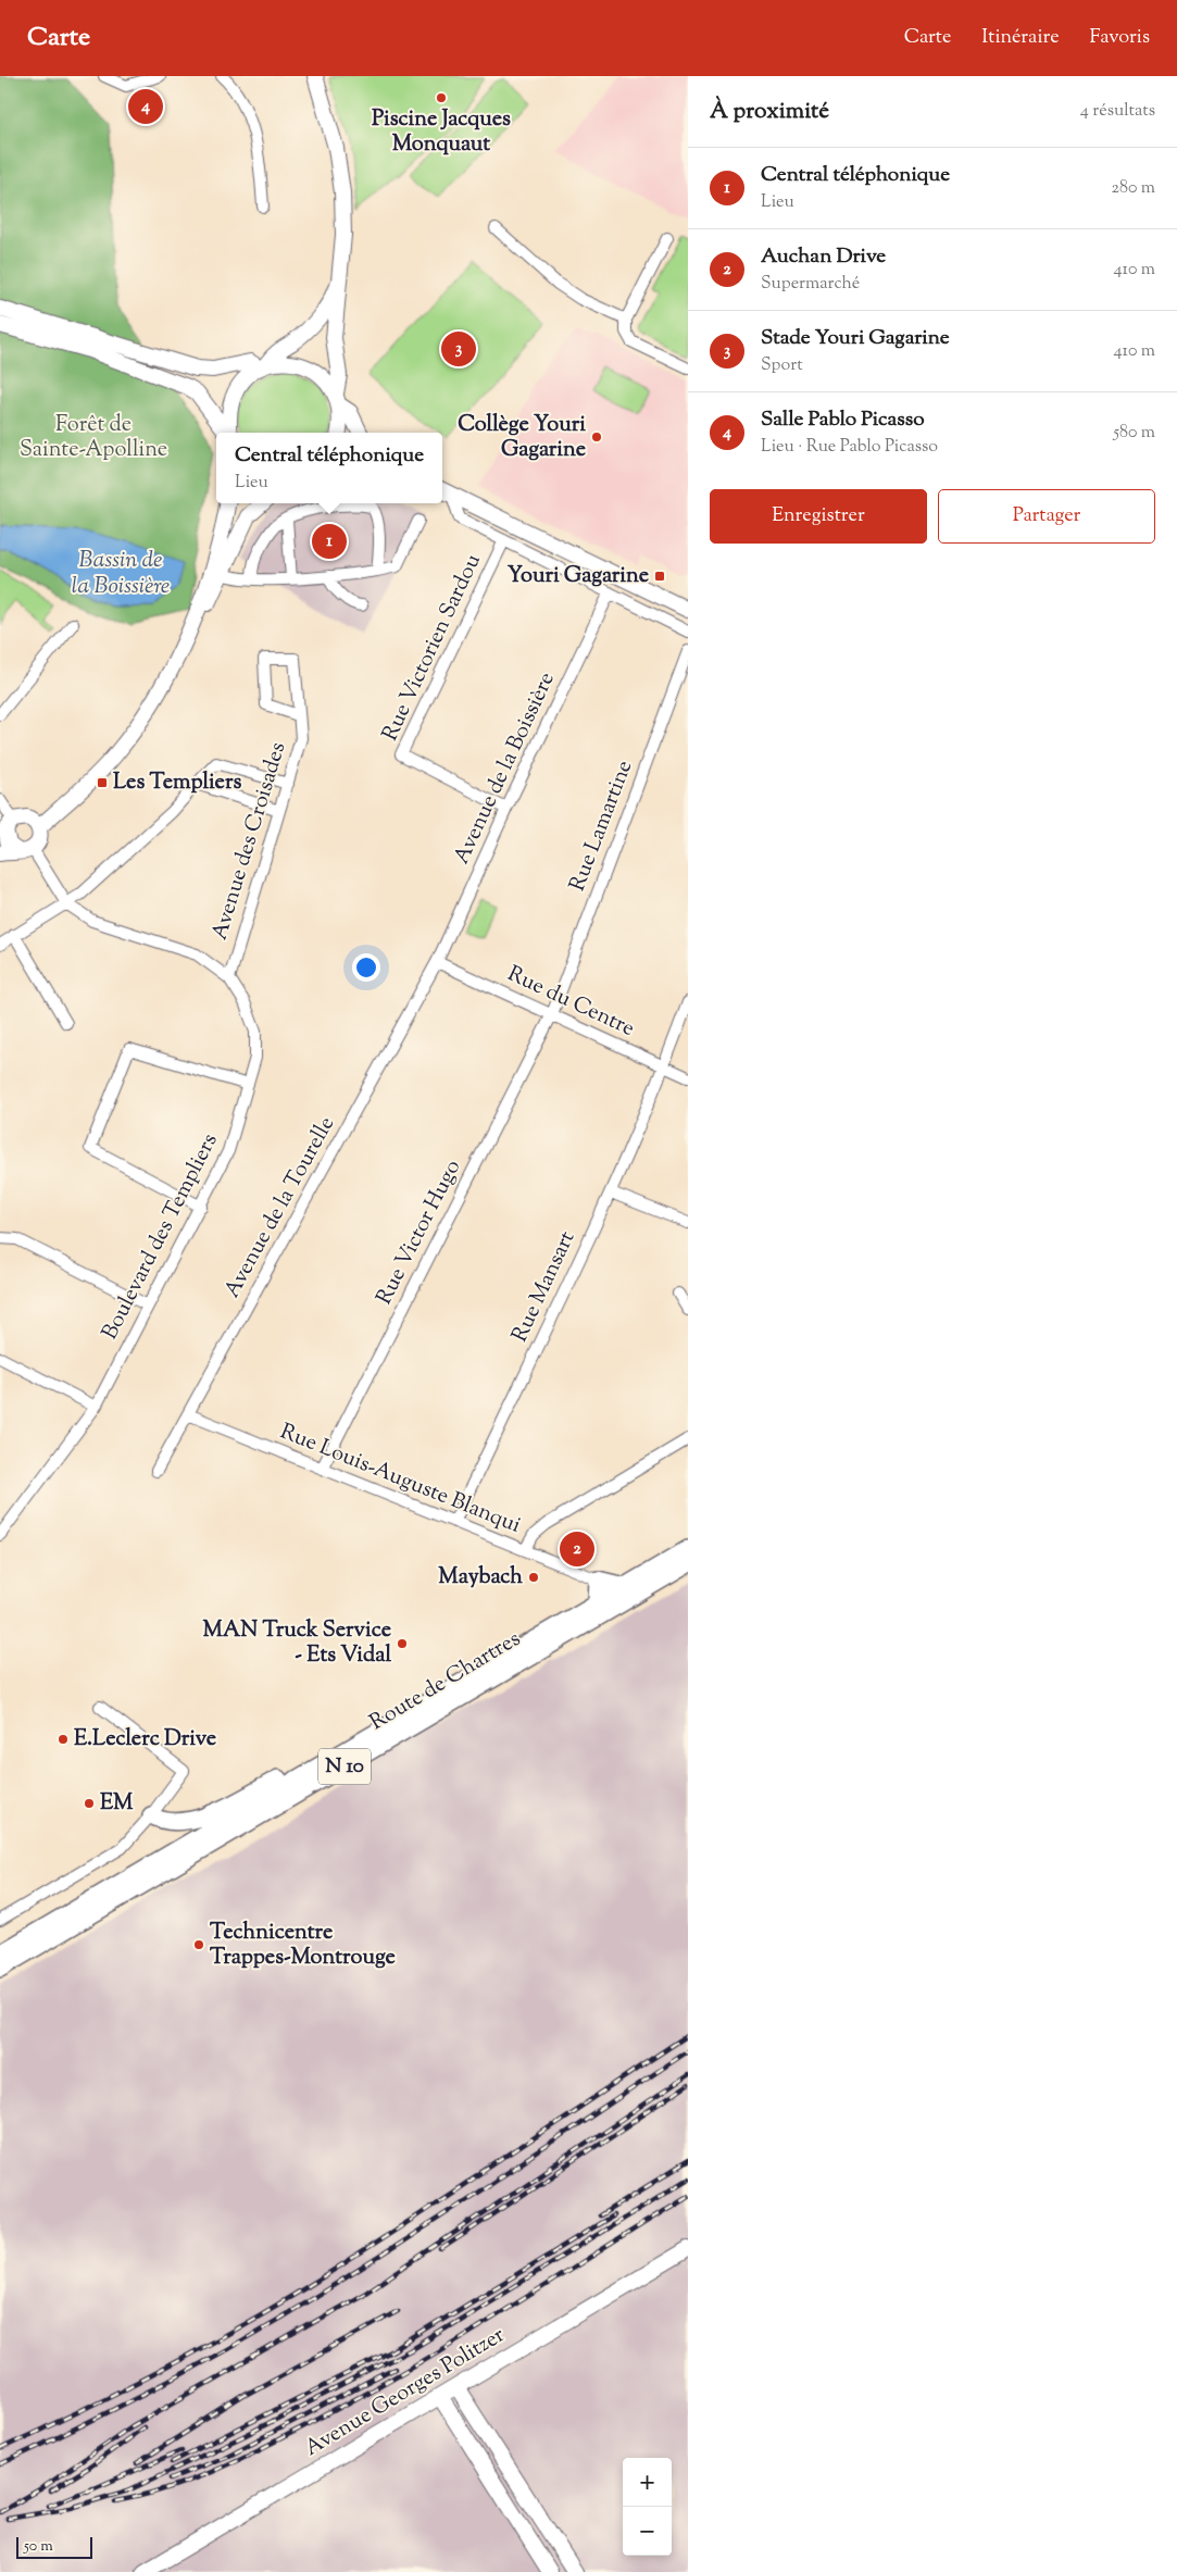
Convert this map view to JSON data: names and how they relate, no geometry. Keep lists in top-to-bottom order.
{
  "streets": {
    "main road": ["Route de Chartres", "N 10"],
    "street": [
      "Rue Victorien Sardou",
      "Avenue de la Boissière",
      "Rue Lamartine",
      "Avenue des Croisades",
      "Rue du Centre",
      "Avenue de la Tourelle",
      "Rue Victor Hugo",
      "Boulevard des Templiers",
      "Rue Mansart",
      "Rue Louis-Auguste Blanqui",
      "Avenue Georges Politzer"
    ]
  },
  "crossings": [
    ["Rue Victorien Sardou", "Avenue de la Boissière"],
    ["Avenue de la Boissière", "Rue du Centre"],
    ["Avenue de la Boissière", "Avenue de la Tourelle"],
    ["Rue Lamartine", "Rue du Centre"],
    ["Rue Lamartine", "Rue Victor Hugo"],
    ["Avenue des Croisades", "Boulevard des Templiers"],
    ["Rue du Centre", "Avenue de la Tourelle"],
    ["Rue du Centre", "Rue Victor Hugo"],
    ["Rue du Centre", "Rue Mansart"],
    ["Avenue de la Tourelle", "Rue Louis-Auguste Blanqui"],
    ["Rue Victor Hugo", "Rue Louis-Auguste Blanqui"],
    ["Rue Mansart", "Rue Louis-Auguste Blanqui"]
  ],
  "water": ["Bassin de la Boissière"],
  "parks": ["Forêt de Sainte-Apolline"],
  "places": {
    "other": [
      "Piscine Jacques Monquaut",
      "Collège Youri Gagarine",
      "Maybach",
      "MAN Truck Service - Ets Vidal",
      "E.Leclerc Drive",
      "EM",
      "Technicentre Trappes-Montrouge"
    ],
    "transit": ["Youri Gagarine", "Les Templiers"]
  },
  "scale_bar": "50 m",
  "page": {
    "header": "Carte",
    "nav": ["Carte", "Itinéraire", "Favoris"],
    "heading": ["À proximité", "4 résultats"],
    "pins": [
      "4",
      "3",
      "1",
      "2"
    ],
    "list": [
      {
        "mark": "1",
        "name": "Central téléphonique",
        "note": "Lieu",
        "value": "280 m"
      },
      {
        "mark": "2",
        "name": "Auchan Drive",
        "note": "Supermarché",
        "value": "410 m"
      },
      {
        "mark": "3",
        "name": "Stade Youri Gagarine",
        "note": "Sport",
        "value": "410 m"
      },
      {
        "mark": "4",
        "name": "Salle Pablo Picasso",
        "note": "Lieu · Rue Pablo Picasso",
        "value": "580 m"
      }
    ],
    "popup": ["Central téléphonique", "Lieu"],
    "buttons": ["Enregistrer", "Partager"],
    "map_buttons": ["+", "−"],
    "scale": "50 m"
  }
}
